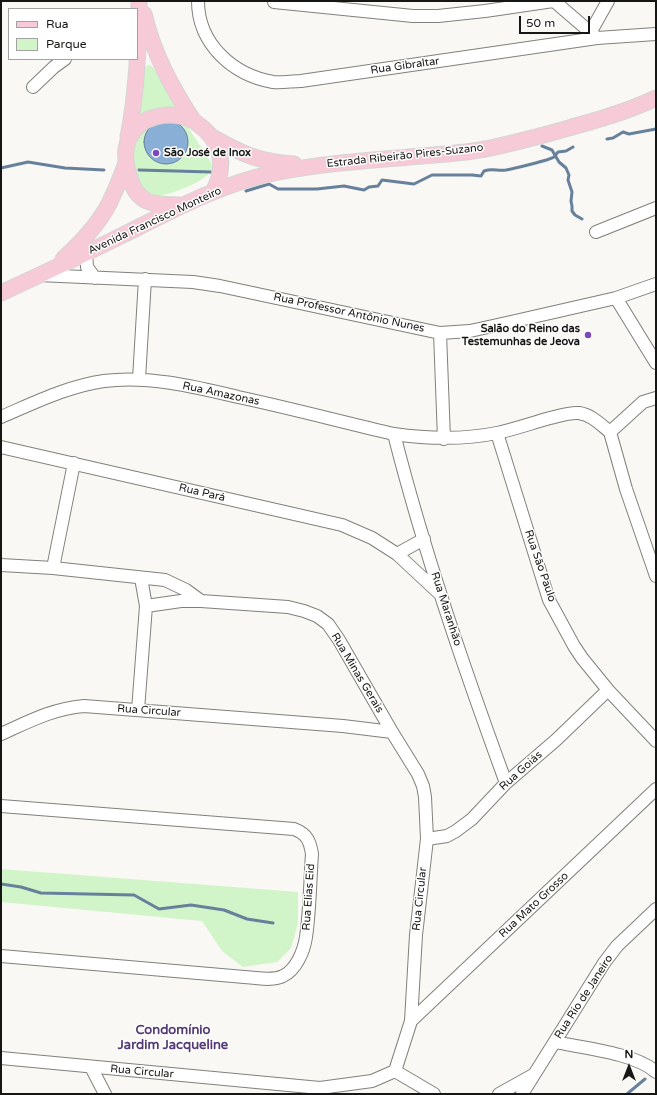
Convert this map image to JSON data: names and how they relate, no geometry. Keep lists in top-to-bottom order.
{
  "streets": {
    "main road": ["Estrada Ribeirão Pires-Suzano", "Avenida Francisco Monteiro"],
    "street": [
      "Rua Gibraltar",
      "Rua Professor Antônio Nunes",
      "Rua Amazonas",
      "Rua Pará",
      "Rua São Paulo",
      "Rua Maranhão",
      "Rua Minas Gerais",
      "Rua Circular",
      "Rua Goiás",
      "Rua Elias Eid",
      "Rua Mato Grosso",
      "Rua Rio de Janeiro"
    ]
  },
  "crossings": [
    ["Estrada Ribeirão Pires-Suzano", "Avenida Francisco Monteiro"],
    ["Avenida Francisco Monteiro", "Rua Professor Antônio Nunes"],
    ["Rua Amazonas", "Rua São Paulo"],
    ["Rua Amazonas", "Rua Maranhão"],
    ["Rua Pará", "Rua Maranhão"],
    ["Rua São Paulo", "Rua Goiás"],
    ["Rua Maranhão", "Rua Goiás"],
    ["Rua Minas Gerais", "Rua Circular"],
    ["Rua Circular", "Rua Goiás"],
    ["Rua Circular", "Rua Mato Grosso"]
  ],
  "districts": ["Condomínio Jardim Jacqueline"],
  "places": ["São José de Inox", "Salão do Reino das Testemunhas de Jeova"],
  "legend": ["Rua", "Parque"],
  "scale_bar": "50 m",
  "north": "top"
}
